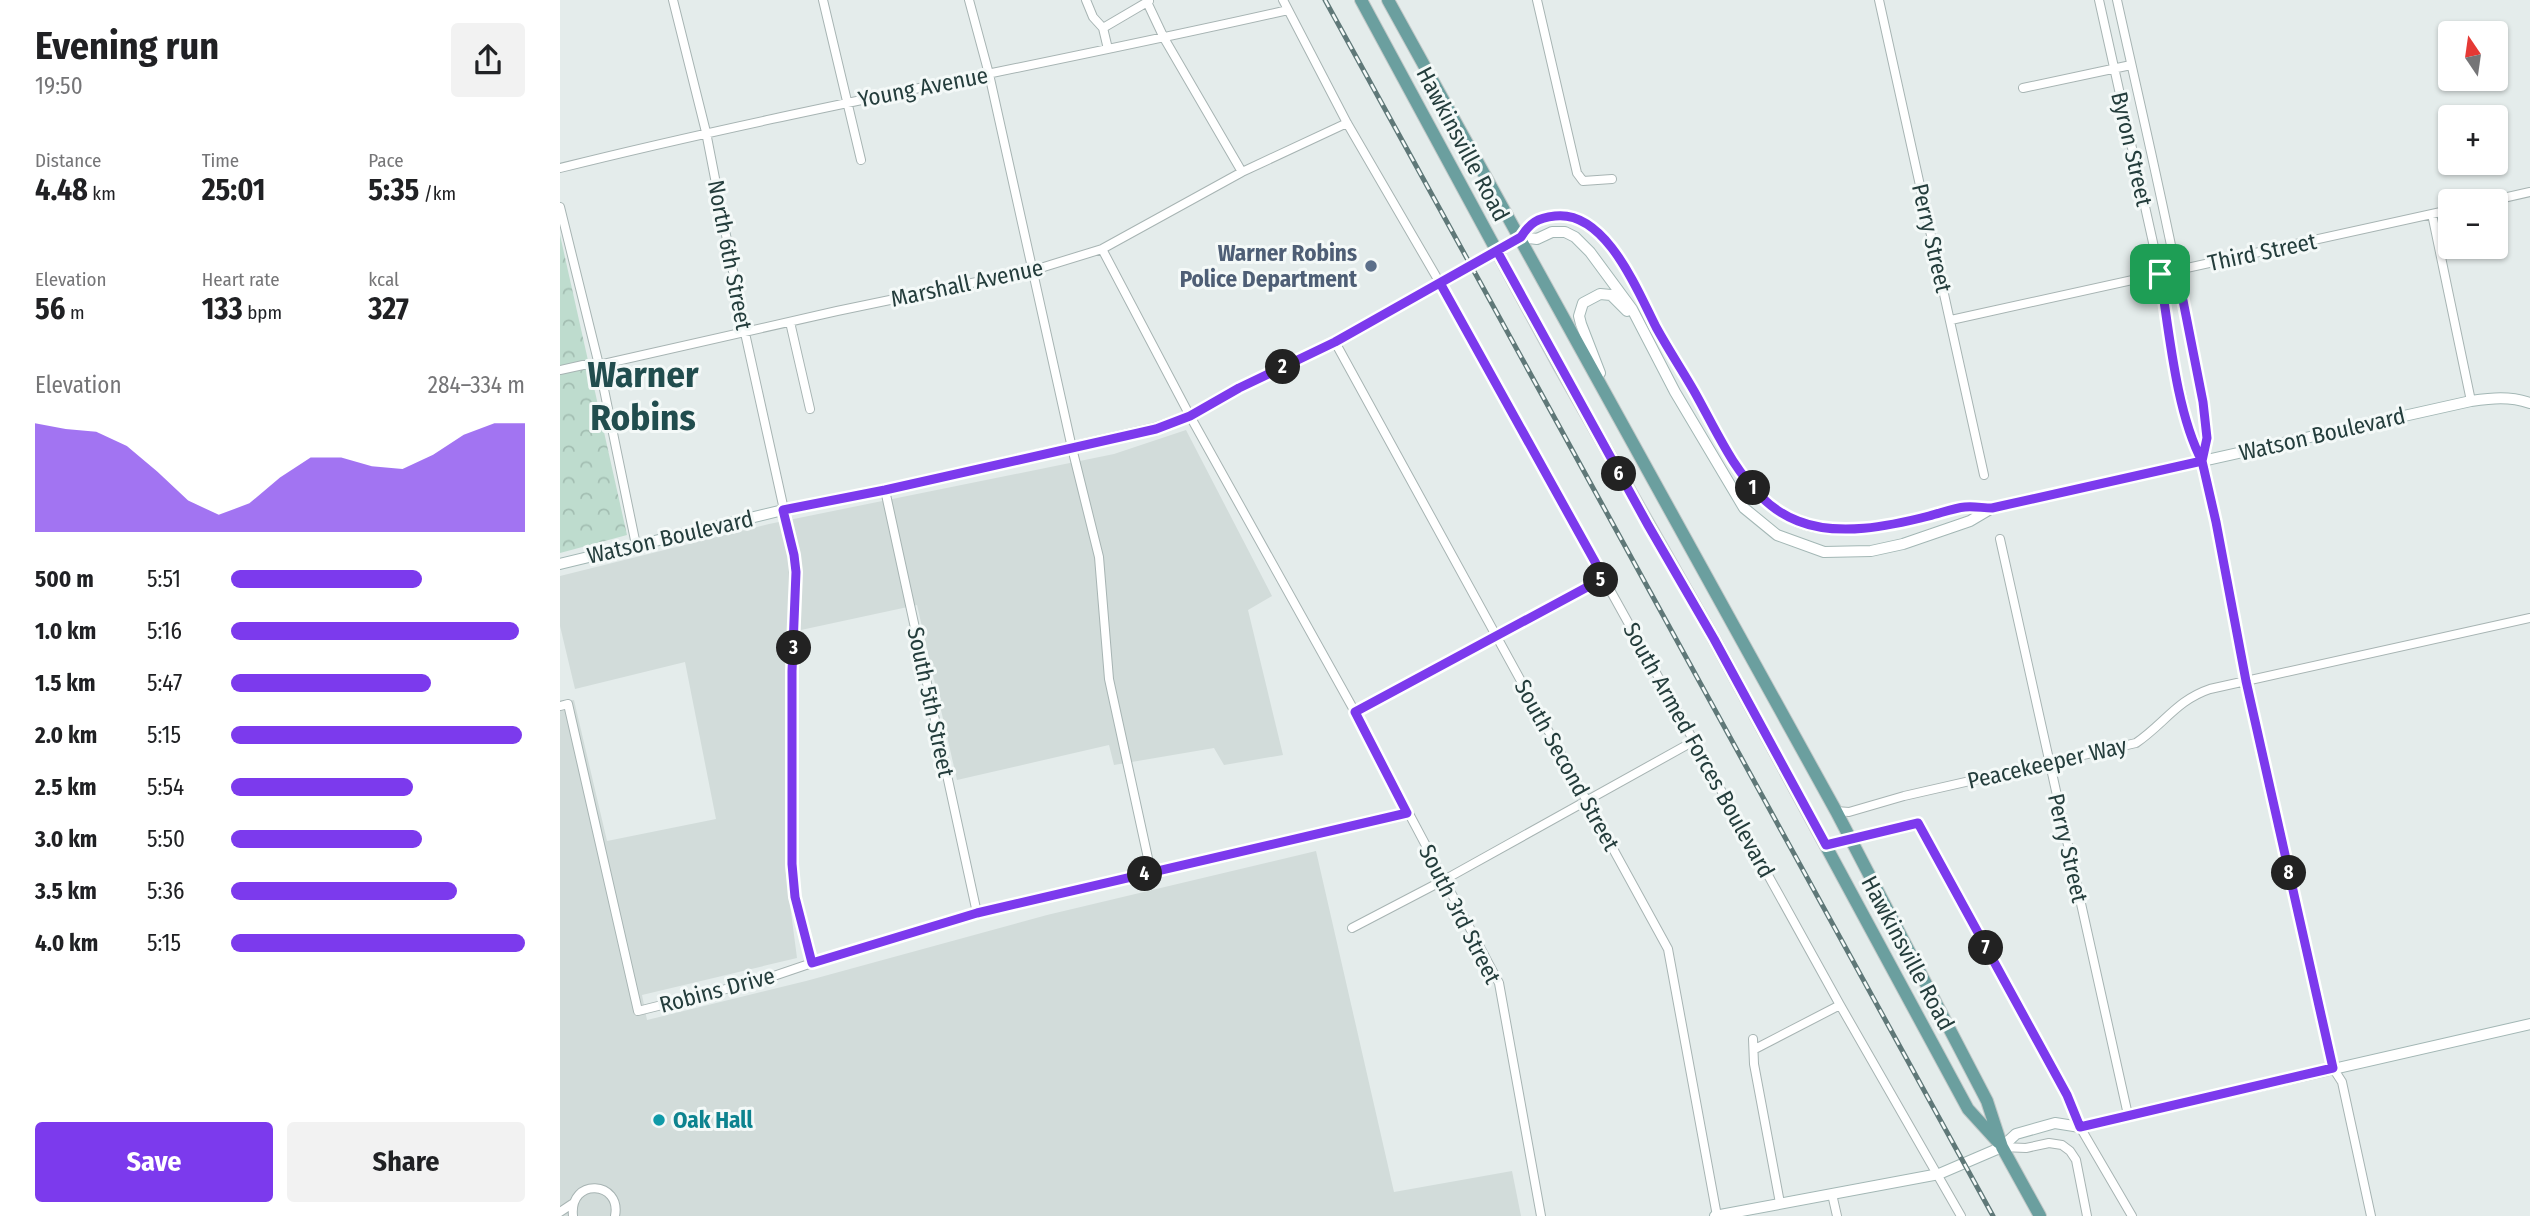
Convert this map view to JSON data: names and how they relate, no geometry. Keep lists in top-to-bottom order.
{
  "streets": {
    "main road": ["Hawkinsville Road"],
    "street": [
      "Young Avenue",
      "Byron Street",
      "Perry Street",
      "Third Street",
      "North 6th Street",
      "Marshall Avenue",
      "Watson Boulevard",
      "South 5th Street",
      "South Armed Forces Boulevard",
      "Peacekeeper Way",
      "South Second Street",
      "South 3rd Street",
      "Robins Drive"
    ]
  },
  "crossings": [
    ["Young Avenue", "North 6th Street"],
    ["Young Avenue", "South Armed Forces Boulevard"],
    ["Hawkinsville Road", "Watson Boulevard"],
    ["Hawkinsville Road", "Peacekeeper Way"],
    ["Byron Street", "Third Street"],
    ["Byron Street", "Watson Boulevard"],
    ["Byron Street", "Peacekeeper Way"],
    ["Perry Street", "Third Street"],
    ["Perry Street", "Peacekeeper Way"],
    ["North 6th Street", "Marshall Avenue"],
    ["North 6th Street", "Watson Boulevard"],
    ["North 6th Street", "Robins Drive"],
    ["Marshall Avenue", "South Armed Forces Boulevard"],
    ["Marshall Avenue", "South 3rd Street"],
    ["Watson Boulevard", "South 5th Street"],
    ["Watson Boulevard", "South Armed Forces Boulevard"],
    ["Watson Boulevard", "South Second Street"],
    ["Watson Boulevard", "South 3rd Street"],
    ["South 5th Street", "Robins Drive"],
    ["South 3rd Street", "Robins Drive"]
  ],
  "districts": ["Warner Robins"],
  "places": ["Warner Robins Police Department", "Oak Hall"],
  "north": "top",
  "page": {
    "heading": ["Evening run", "19:50"],
    "map_buttons": ["+", "−"],
    "stats": [
      ["Distance", "4.48 km"],
      ["Time", "25:01"],
      ["Pace", "5:35 /km"],
      ["Elevation", "56 m"],
      ["Heart rate", "133 bpm"],
      ["kcal", "327"]
    ],
    "pins": [
      "2",
      "6",
      "1",
      "5",
      "3",
      "8",
      "4",
      "7"
    ],
    "chart": ["Elevation", "284–334 m"],
    "list": [
      {
        "name": "500 m",
        "note": "5:51"
      },
      {
        "name": "1.0 km",
        "note": "5:16"
      },
      {
        "name": "1.5 km",
        "note": "5:47"
      },
      {
        "name": "2.0 km",
        "note": "5:15"
      },
      {
        "name": "2.5 km",
        "note": "5:54"
      },
      {
        "name": "3.0 km",
        "note": "5:50"
      },
      {
        "name": "3.5 km",
        "note": "5:36"
      },
      {
        "name": "4.0 km",
        "note": "5:15"
      }
    ],
    "buttons": ["Save", "Share"]
  }
}
